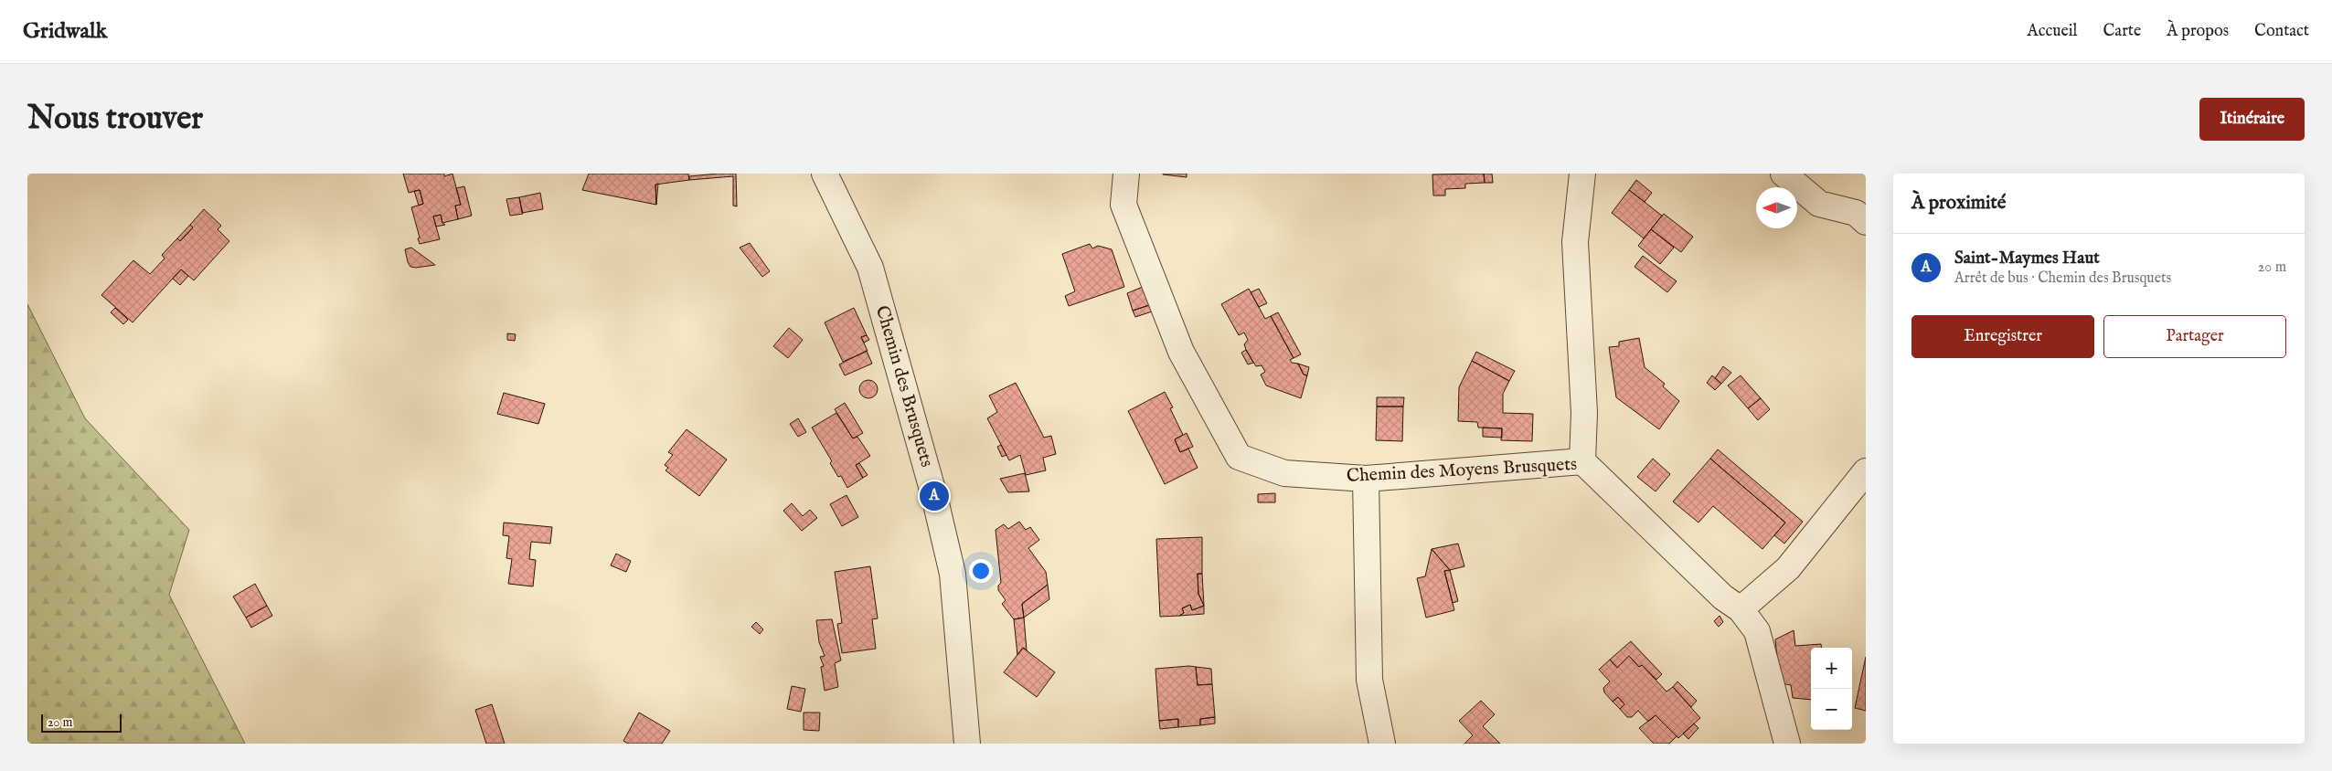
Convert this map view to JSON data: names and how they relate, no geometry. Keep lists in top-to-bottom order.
{
  "streets": {
    "street": ["Chemin des Brusquets", "Chemin des Moyens Brusquets"]
  },
  "scale_bar": "20 m",
  "north": "left",
  "page": {
    "header": "Gridwalk",
    "nav": [
      "Accueil",
      "Carte",
      "À propos",
      "Contact"
    ],
    "buttons": [
      "Itinéraire",
      ["Enregistrer", "Partager"]
    ],
    "title": "Nous trouver",
    "heading": "À proximité",
    "list": [
      {
        "mark": "A",
        "name": "Saint-Maymes Haut",
        "note": "Arrêt de bus · Chemin des Brusquets",
        "value": "20 m"
      }
    ],
    "pins": "A",
    "map_buttons": ["+", "−"],
    "scale": "20 m"
  }
}
